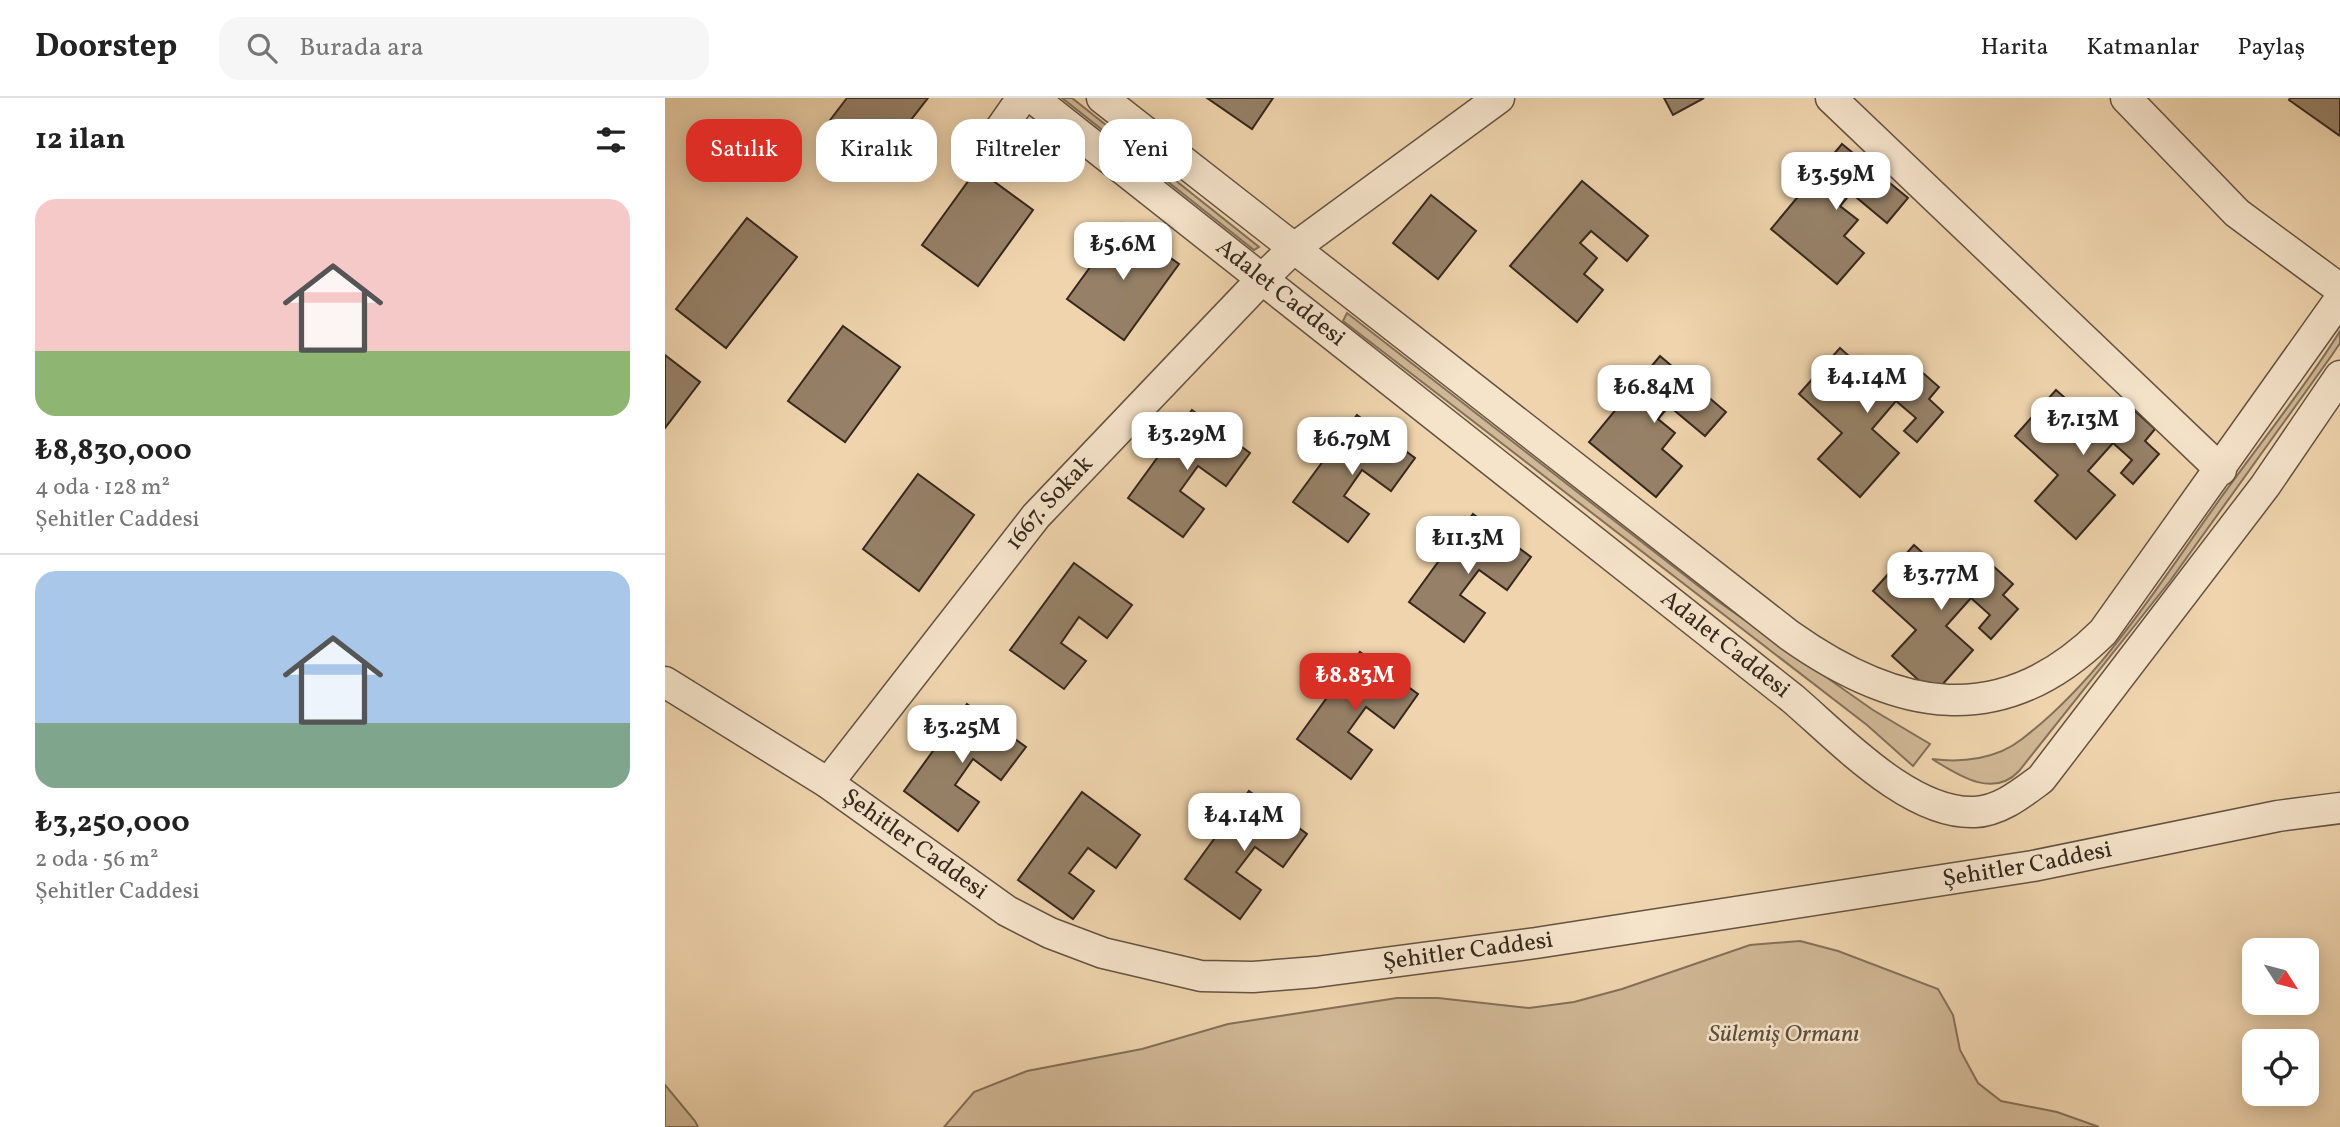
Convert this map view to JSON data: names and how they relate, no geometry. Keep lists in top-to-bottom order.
{
  "streets": {
    "street": ["Adalet Caddesi", "1667. Sokak", "Şehitler Caddesi"]
  },
  "crossings": [
    ["Adalet Caddesi", "1667. Sokak"],
    ["1667. Sokak", "Şehitler Caddesi"]
  ],
  "parks": ["Sülemiş Ormanı"],
  "north": "bottom right",
  "page": {
    "header": "Doorstep",
    "search": "Burada ara",
    "nav": ["Harita", "Katmanlar", "Paylaş"],
    "heading": "12 ilan",
    "chip": [
      "Satılık",
      "Kiralık",
      "Filtreler",
      "Yeni"
    ],
    "price": [
      "₺3.59M",
      "₺5.6M",
      "₺4.14M",
      "₺6.84M",
      "₺7.13M",
      "₺3.29M",
      "₺6.79M",
      "₺11.3M",
      "₺3.77M",
      "₺8.83M",
      "₺3.25M",
      "₺4.14M"
    ],
    "list": [
      {
        "name": "₺8,830,000",
        "note": "4 oda · 128 m² · Şehitler Caddesi"
      },
      {
        "name": "₺3,250,000",
        "note": "2 oda · 56 m² · Şehitler Caddesi"
      }
    ]
  }
}
